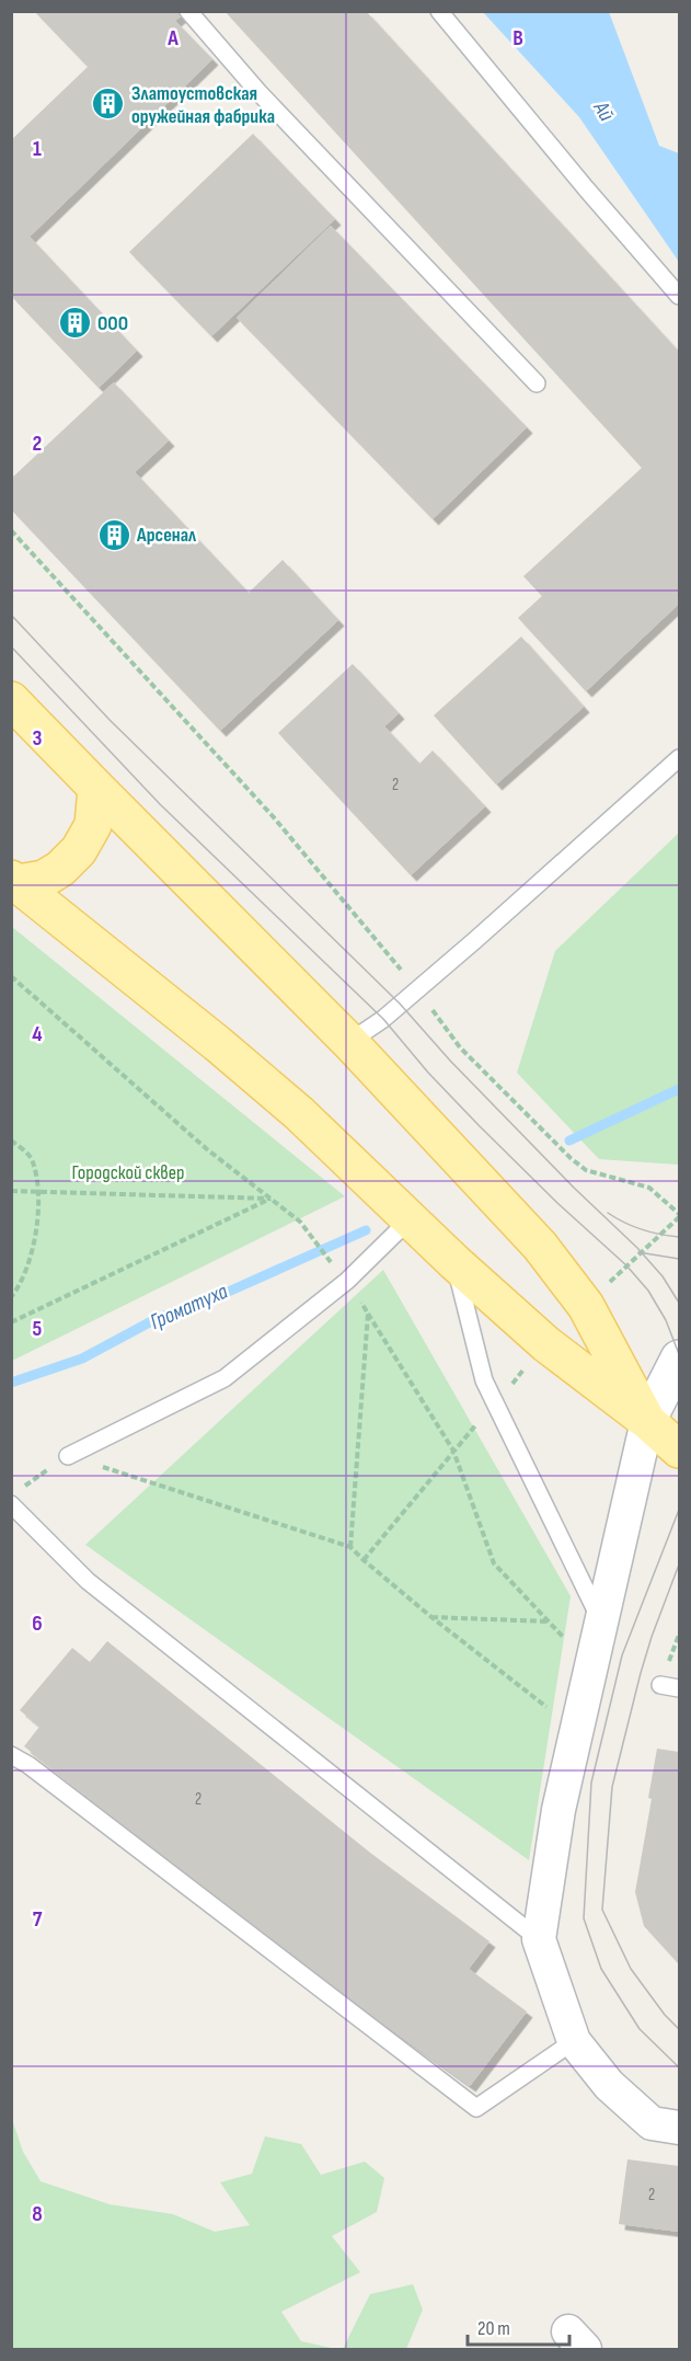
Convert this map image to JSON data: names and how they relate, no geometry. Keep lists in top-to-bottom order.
{
  "water": ["Ай", "Громатуха"],
  "parks": ["Городской сквер"],
  "places": {
    "building": ["Златоустовская оружейная фабрика", "ООО", "Арсенал"]
  },
  "house_numbers": ["2", "2", "2"],
  "scale_bar": "20 m",
  "grid": {
    "columns": ["A", "B"],
    "rows": [
      "1",
      "2",
      "3",
      "4",
      "5",
      "6",
      "7",
      "8"
    ]
  }
}
